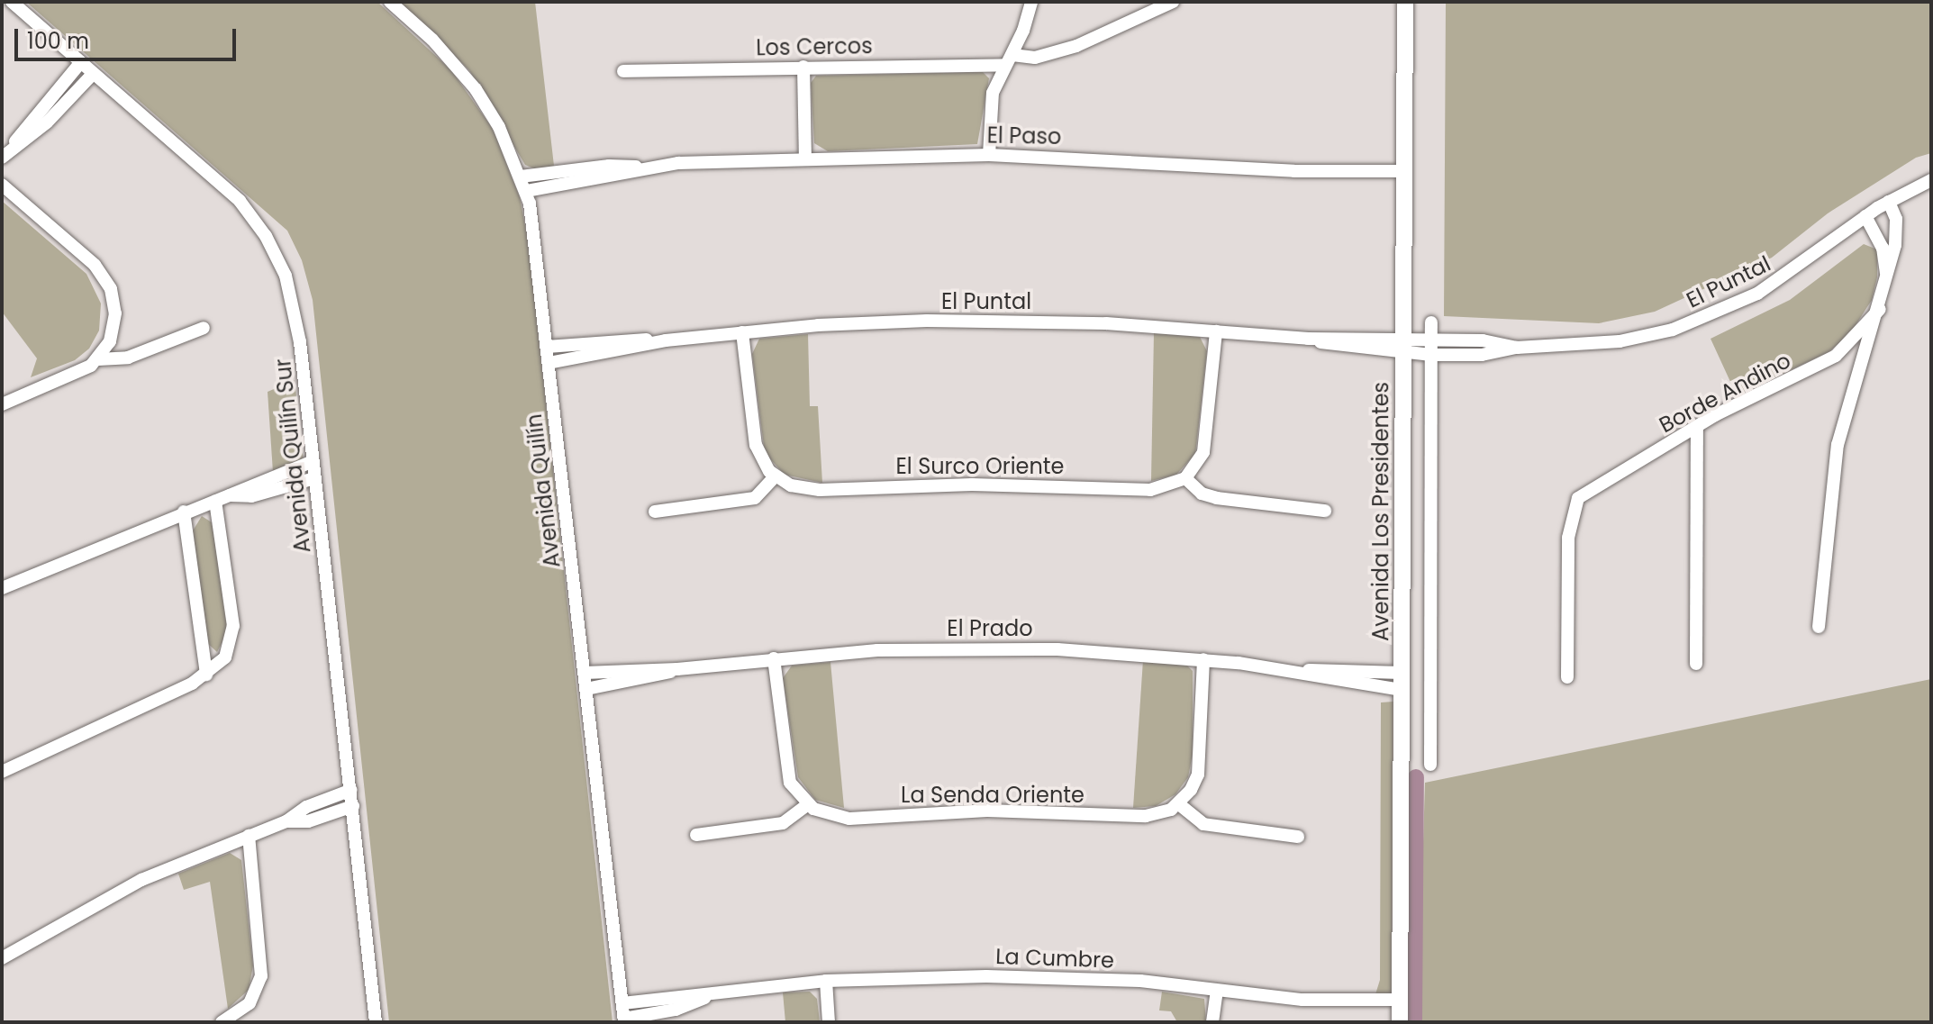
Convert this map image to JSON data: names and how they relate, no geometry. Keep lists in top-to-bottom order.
{
  "streets": {
    "street": [
      "Los Cercos",
      "El Paso",
      "El Puntal",
      "Borde Andino",
      "Avenida Quilín Sur",
      "El Surco Oriente",
      "Avenida Quilín",
      "Avenida Los Presidentes",
      "El Prado",
      "La Senda Oriente",
      "La Cumbre"
    ]
  },
  "crossings": [
    ["El Paso", "Avenida Quilín"],
    ["El Paso", "Avenida Los Presidentes"],
    ["El Puntal", "Avenida Quilín"],
    ["El Puntal", "Avenida Los Presidentes"],
    ["Avenida Quilín", "El Prado"],
    ["Avenida Quilín", "La Cumbre"],
    ["Avenida Los Presidentes", "El Prado"],
    ["Avenida Los Presidentes", "La Cumbre"]
  ],
  "scale_bar": "100 m"
}
